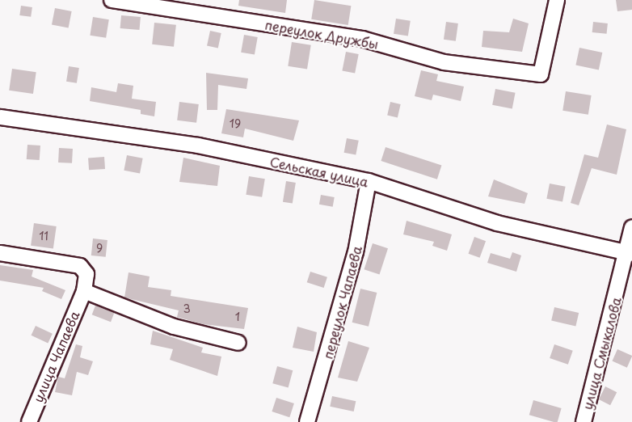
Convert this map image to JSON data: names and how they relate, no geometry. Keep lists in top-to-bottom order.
{
  "streets": {
    "street": [
      "переулок Дружбы",
      "Сельская улица",
      "переулок Чапаева",
      "улица Смыкалова",
      "улица Чапаева"
    ]
  },
  "crossings": [
    ["Сельская улица", "переулок Чапаева"],
    ["Сельская улица", "улица Смыкалова"]
  ],
  "house_numbers": [
    "19",
    "11",
    "9",
    "3",
    "1"
  ]
}
